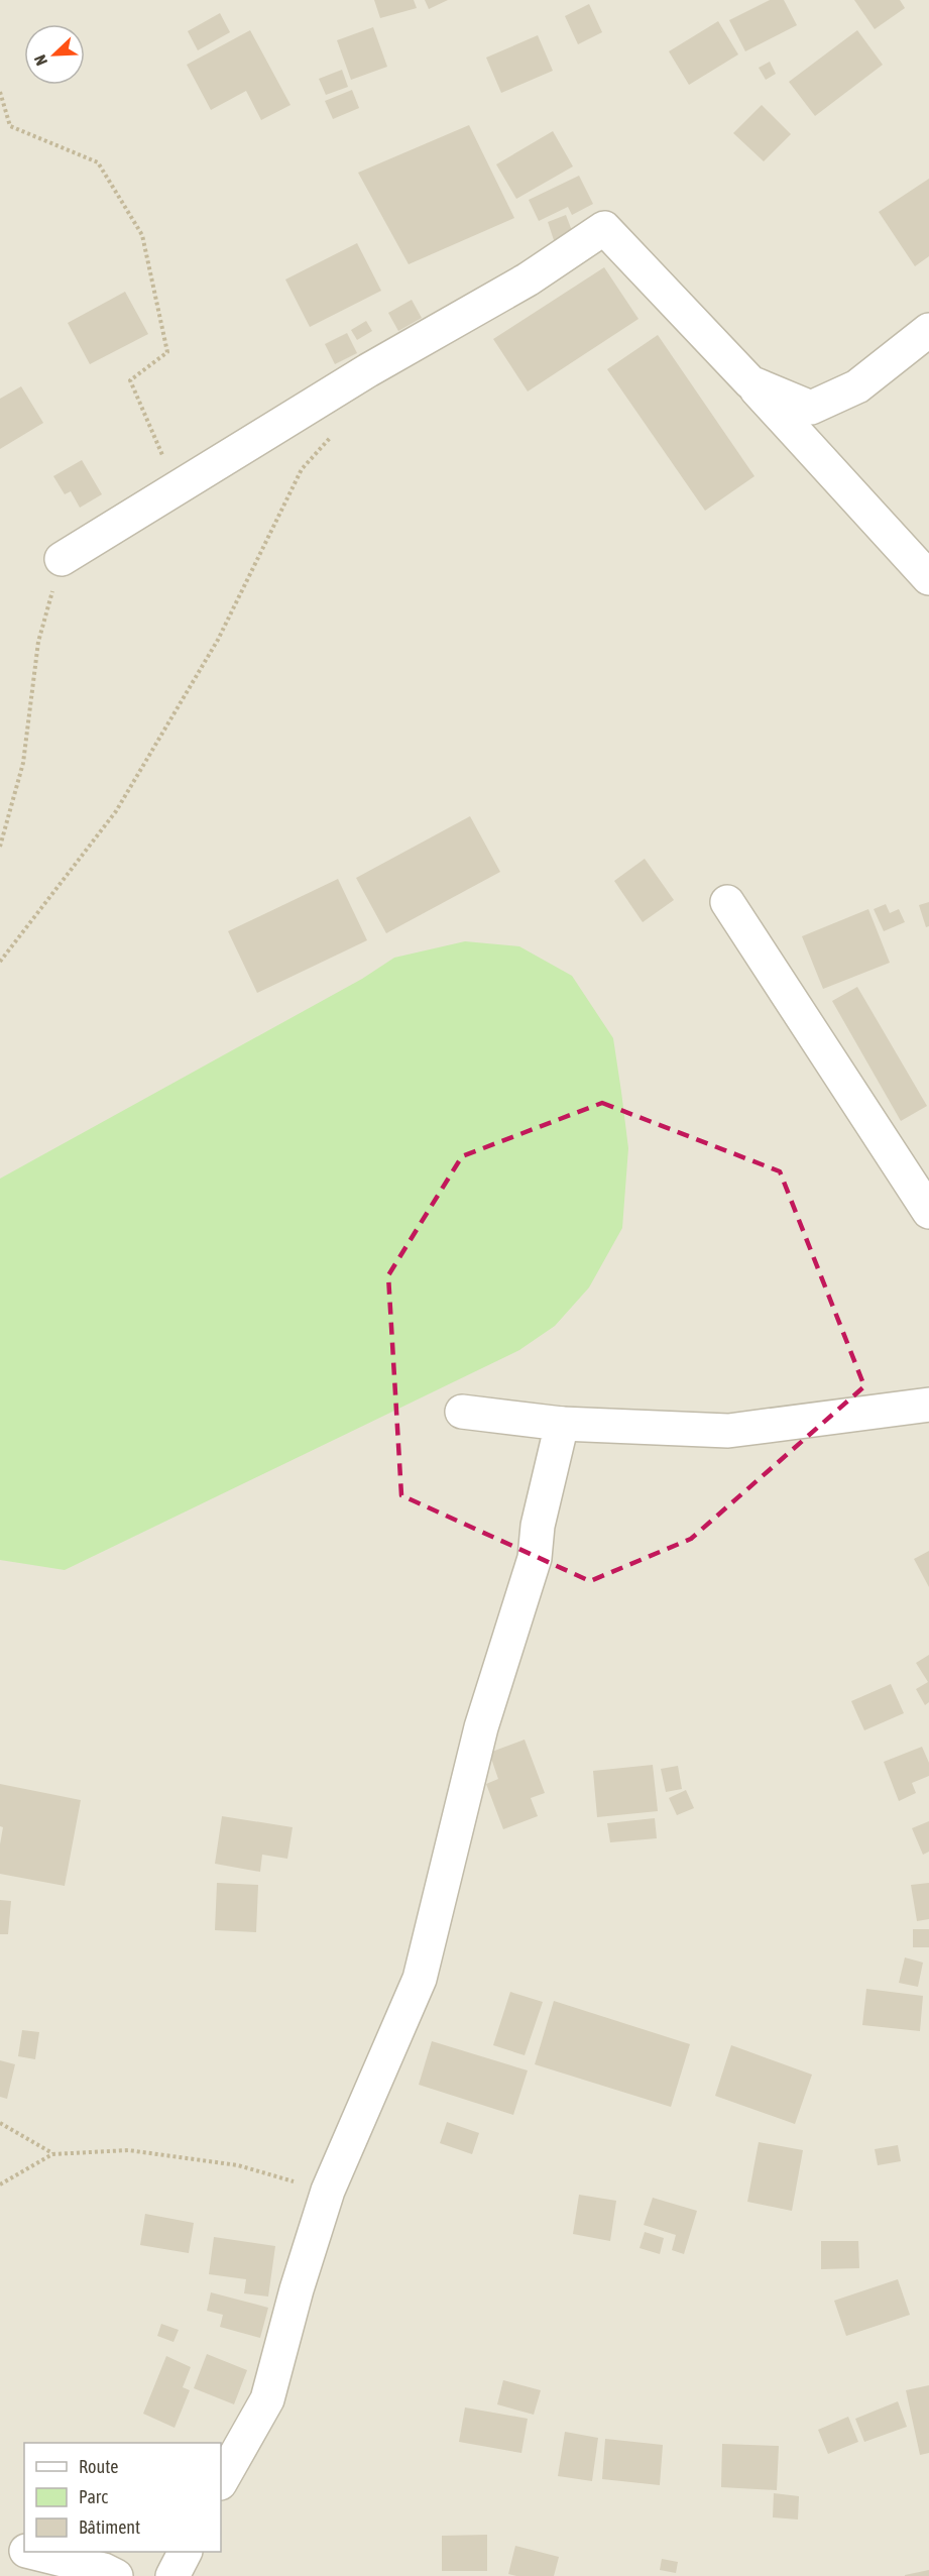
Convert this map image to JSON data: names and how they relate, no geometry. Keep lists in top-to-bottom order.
{
  "legend": ["Route", "Parc", "Bâtiment"],
  "north": "bottom left"
}
